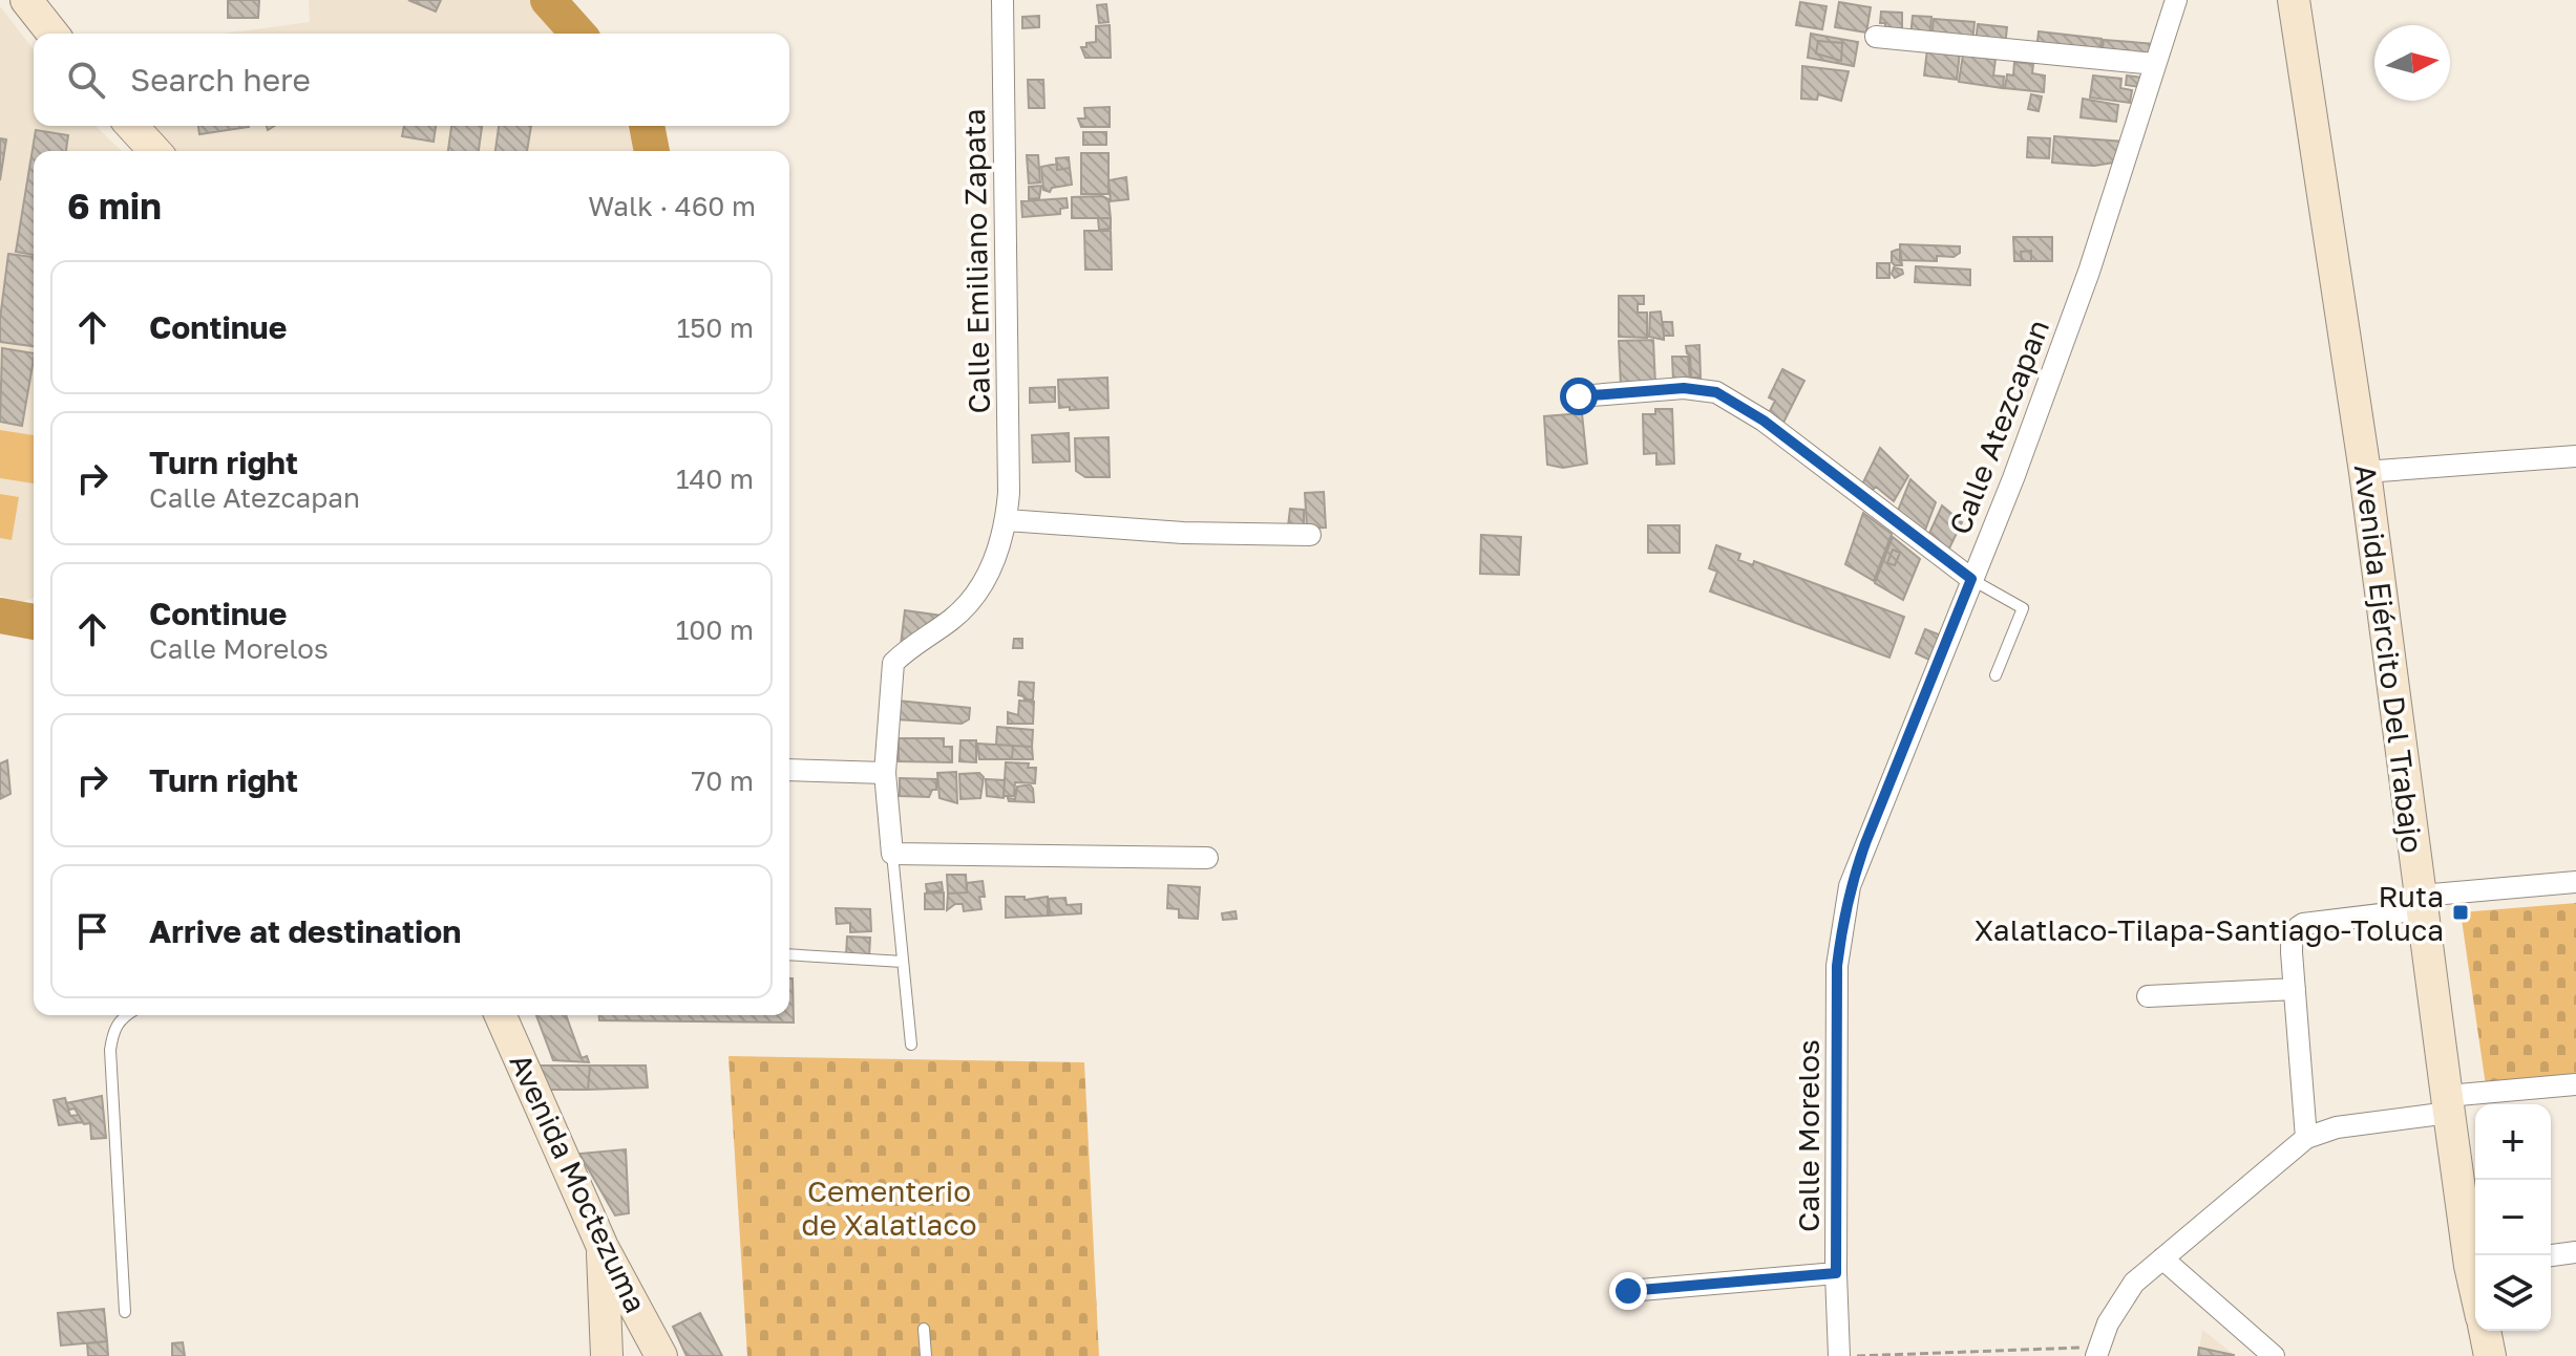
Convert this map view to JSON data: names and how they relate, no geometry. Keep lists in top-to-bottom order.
{
  "streets": {
    "main road": ["Avenida Ejército Del Trabajo", "Avenida Moctezuma"],
    "street": ["Calle Emiliano Zapata", "Calle Atezcapan", "Calle Morelos"]
  },
  "crossings": [
    ["Calle Atezcapan", "Calle Morelos"]
  ],
  "parks": ["Cementerio de Xalatlaco"],
  "places": {
    "transit": ["Ruta Xalatlaco-Tilapa-Santiago-Toluca"]
  },
  "north": "right",
  "page": {
    "search": "Search here",
    "heading": ["6 min", "Walk · 460 m"],
    "list": [
      ["Continue", "150 m"],
      ["Turn right", "Calle Atezcapan", "140 m"],
      ["Continue", "Calle Morelos", "100 m"],
      ["Turn right", "70 m"],
      "Arrive at destination"
    ],
    "map_buttons": ["+", "−"]
  }
}
